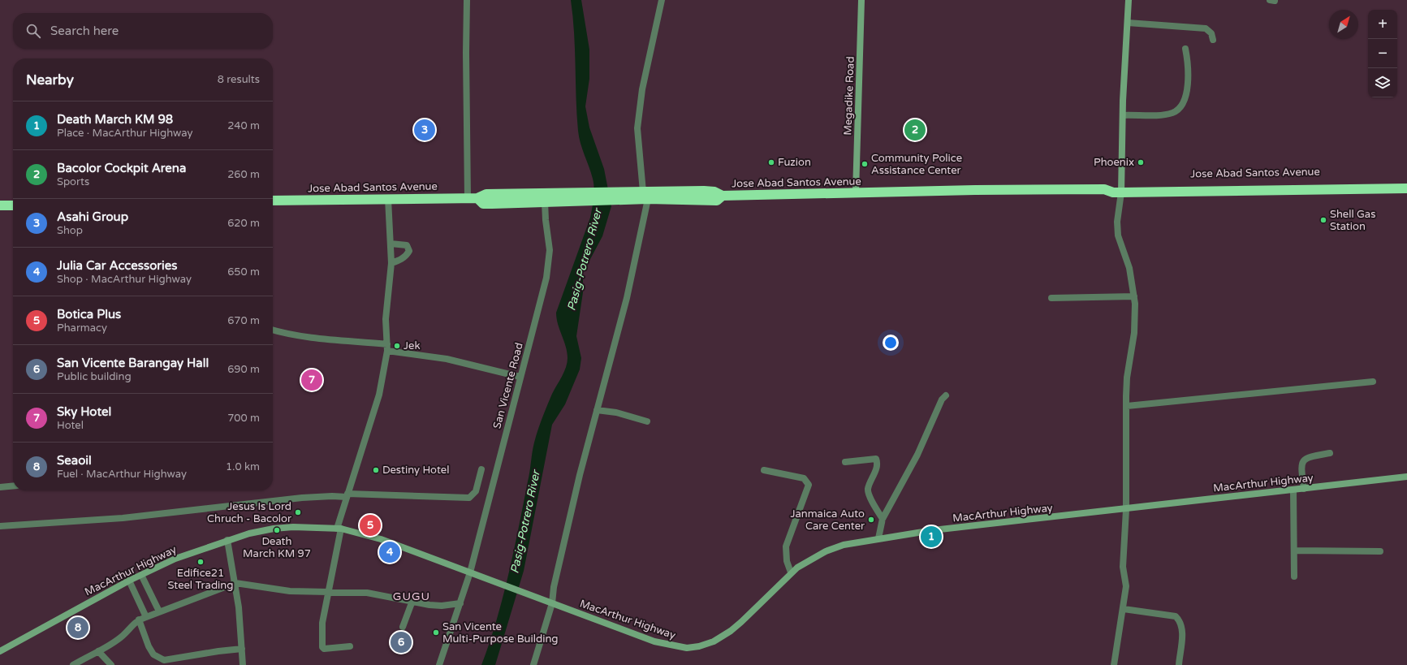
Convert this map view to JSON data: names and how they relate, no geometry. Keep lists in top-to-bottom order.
{
  "streets": {
    "highway": ["Jose Abad Santos Avenue"],
    "main road": ["Megadike Road", "MacArthur Highway"],
    "street": ["San Vicente Road"]
  },
  "crossings": [
    ["Megadike Road", "Jose Abad Santos Avenue"],
    ["Jose Abad Santos Avenue", "San Vicente Road"],
    ["San Vicente Road", "MacArthur Highway"]
  ],
  "districts": ["GUGU"],
  "water": ["Pasig-Potrero River"],
  "places": [
    "Fuzion",
    "Phoenix",
    "Community Police Assistance Center",
    "Shell Gas Station",
    "Jek",
    "Destiny Hotel",
    "Jesus Is Lord Chruch - Bacolor",
    "Janmaica Auto Care Center",
    "Death March KM 97",
    "Edifice21 Steel Trading",
    "San Vicente Multi-Purpose Building"
  ],
  "north": "top right",
  "page": {
    "map_buttons": ["+", "−"],
    "search": "Search here",
    "heading": ["Nearby", "8 results"],
    "list": [
      {
        "mark": "1",
        "name": "Death March KM 98",
        "note": "Place · MacArthur Highway",
        "value": "240 m"
      },
      {
        "mark": "2",
        "name": "Bacolor Cockpit Arena",
        "note": "Sports",
        "value": "260 m"
      },
      {
        "mark": "3",
        "name": "Asahi Group",
        "note": "Shop",
        "value": "620 m"
      },
      {
        "mark": "4",
        "name": "Julia Car Accessories",
        "note": "Shop · MacArthur Highway",
        "value": "650 m"
      },
      {
        "mark": "5",
        "name": "Botica Plus",
        "note": "Pharmacy",
        "value": "670 m"
      },
      {
        "mark": "6",
        "name": "San Vicente Barangay Hall",
        "note": "Public building",
        "value": "690 m"
      },
      {
        "mark": "7",
        "name": "Sky Hotel",
        "note": "Hotel",
        "value": "700 m"
      },
      {
        "mark": "8",
        "name": "Seaoil",
        "note": "Fuel · MacArthur Highway",
        "value": "1.0 km"
      }
    ],
    "pins": [
      "2",
      "3",
      "7",
      "5",
      "1",
      "4",
      "8",
      "6"
    ]
  }
}
